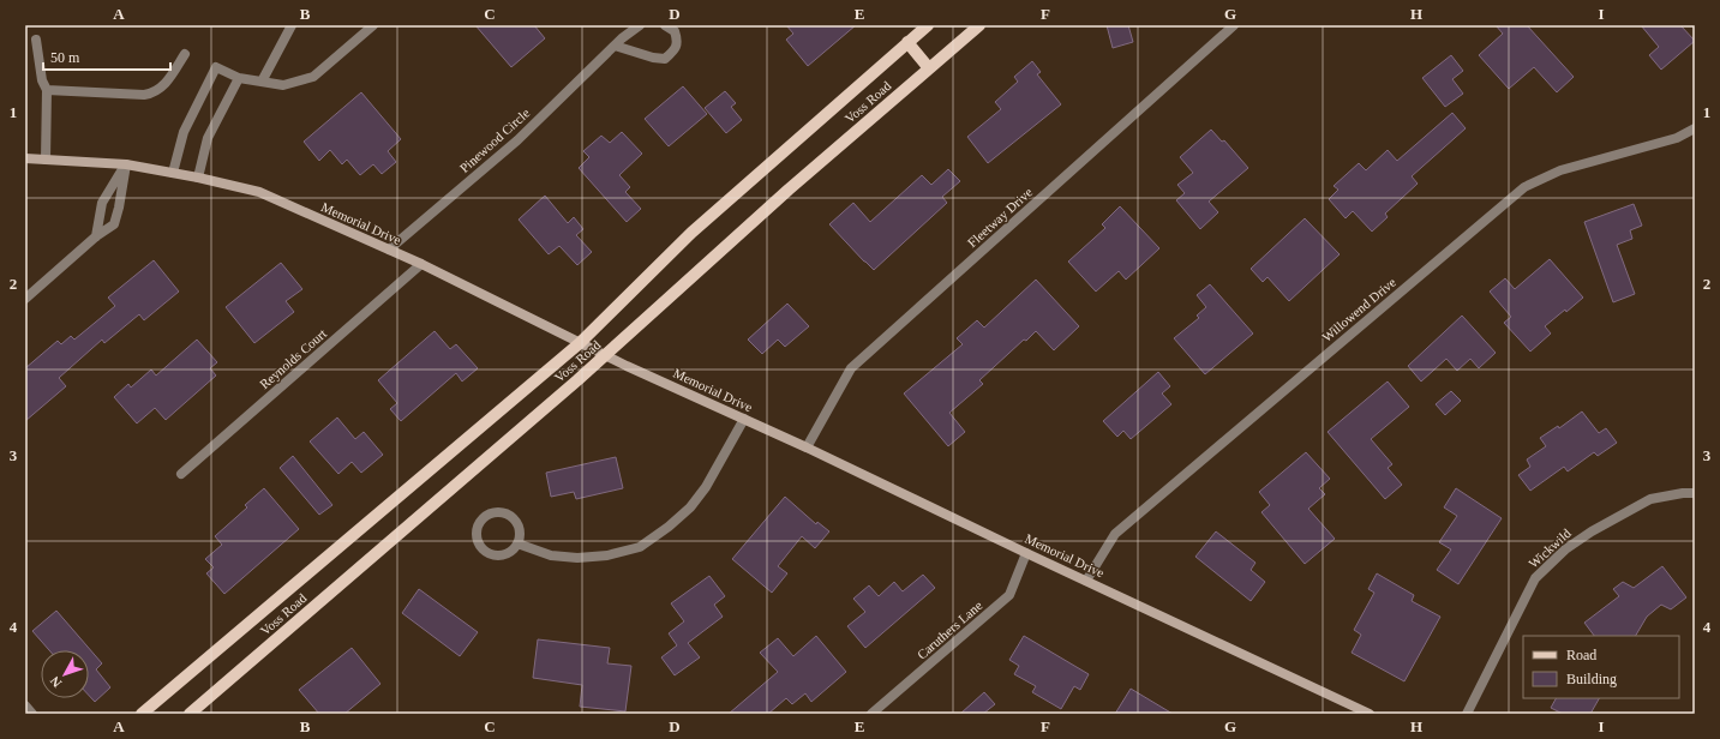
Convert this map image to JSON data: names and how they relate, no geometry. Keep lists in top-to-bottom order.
{
  "streets": {
    "main road": ["Voss Road"],
    "street": [
      "Pinewood Circle",
      "Fleetway Drive",
      "Memorial Drive",
      "Willowend Drive",
      "Reynolds Court",
      "Wickwild",
      "Caruthers Lane"
    ]
  },
  "crossings": [
    ["Voss Road", "Memorial Drive"],
    ["Pinewood Circle", "Memorial Drive"],
    ["Fleetway Drive", "Memorial Drive"],
    ["Memorial Drive", "Willowend Drive"],
    ["Memorial Drive", "Reynolds Court"],
    ["Memorial Drive", "Caruthers Lane"]
  ],
  "legend": ["Road", "Building"],
  "scale_bar": "50 m",
  "north": "bottom left",
  "grid": {
    "columns": [
      "A",
      "B",
      "C",
      "D",
      "E",
      "F",
      "G",
      "H",
      "I"
    ],
    "rows": [
      "1",
      "2",
      "3",
      "4"
    ]
  }
}
